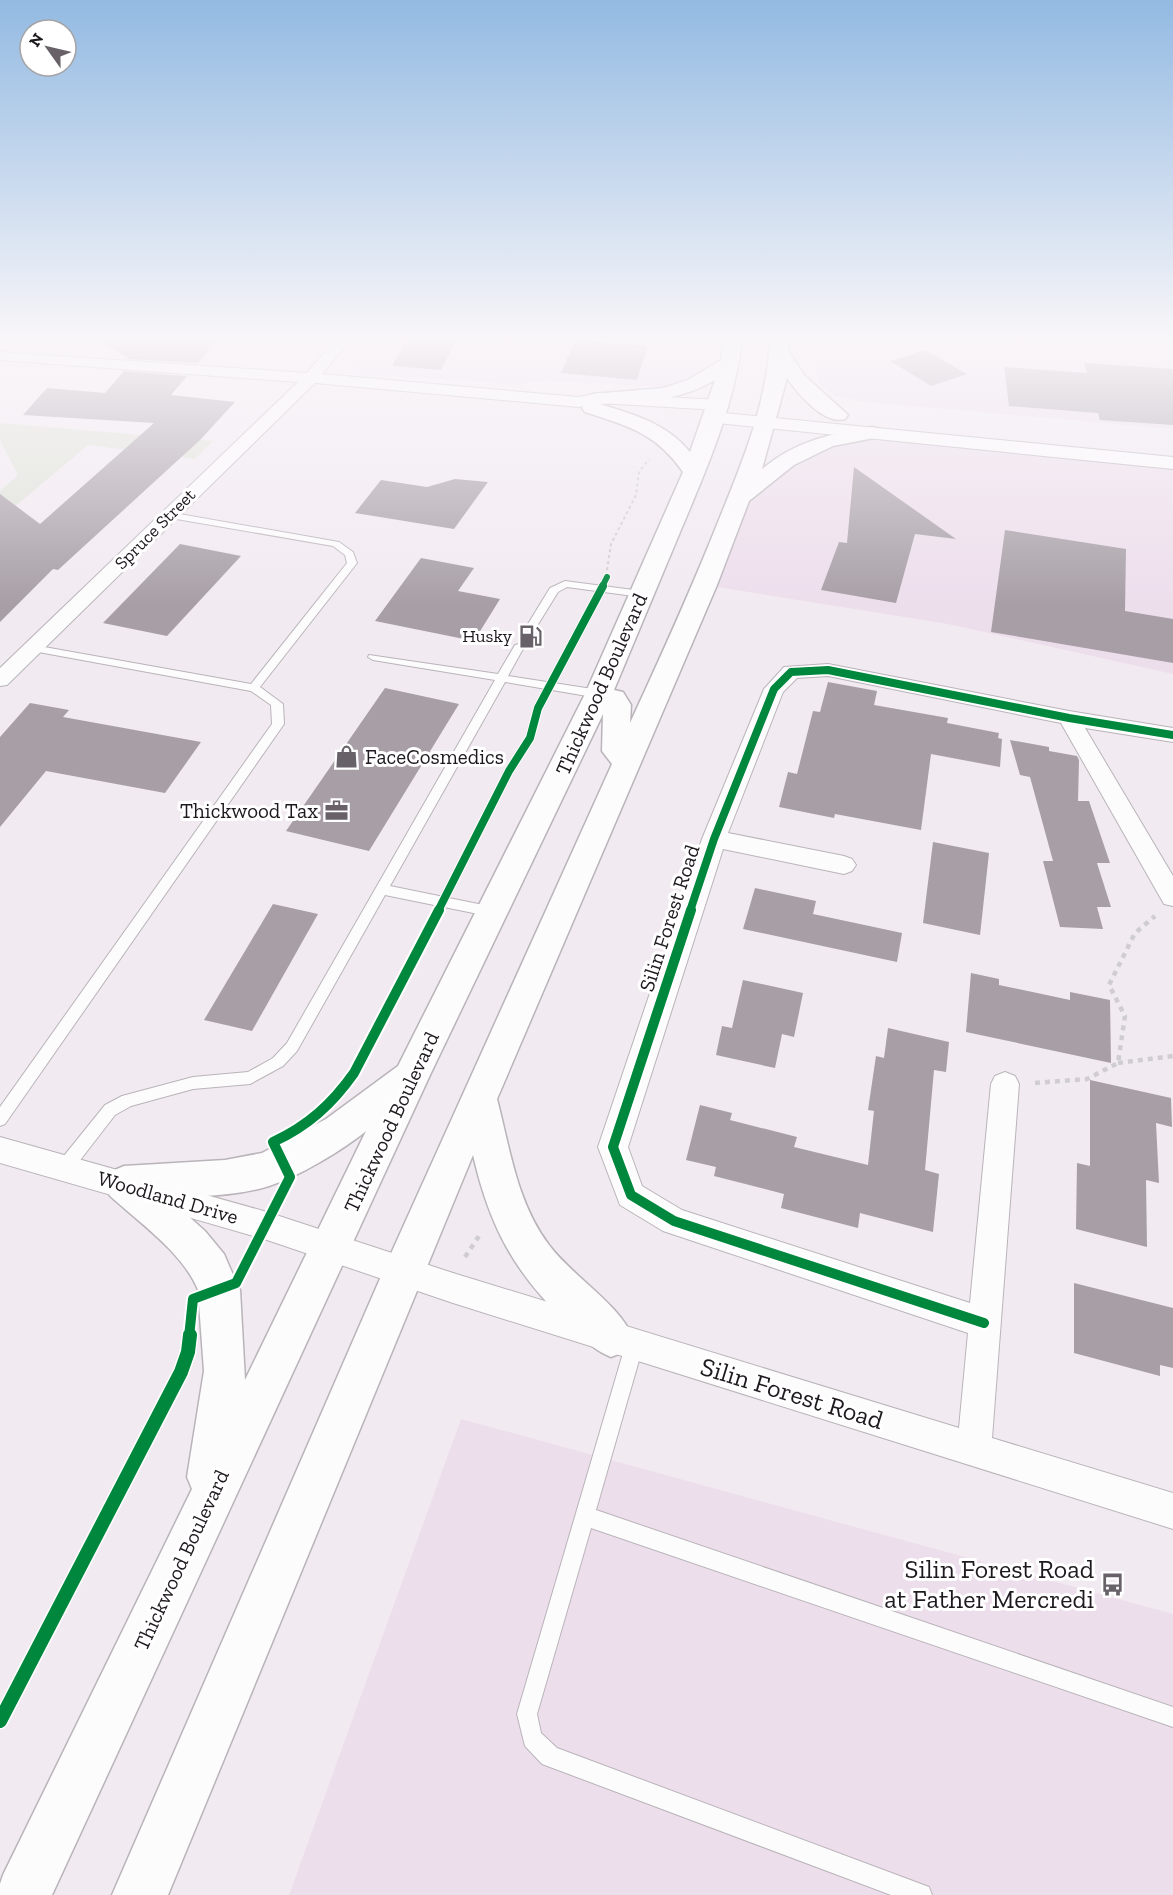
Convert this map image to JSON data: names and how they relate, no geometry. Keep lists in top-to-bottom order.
{
  "streets": {
    "main road": ["Thickwood Boulevard"],
    "street": ["Spruce Street", "Silin Forest Road", "Woodland Drive"]
  },
  "crossings": [
    ["Thickwood Boulevard", "Woodland Drive"],
    ["Silin Forest Road", "Woodland Drive"]
  ],
  "places": {
    "fuel station": ["Husky"],
    "shop": ["FaceCosmedics"],
    "office": ["Thickwood Tax"],
    "bus stop": ["Silin Forest Road at Father Mercredi"]
  },
  "north": "top left"
}
